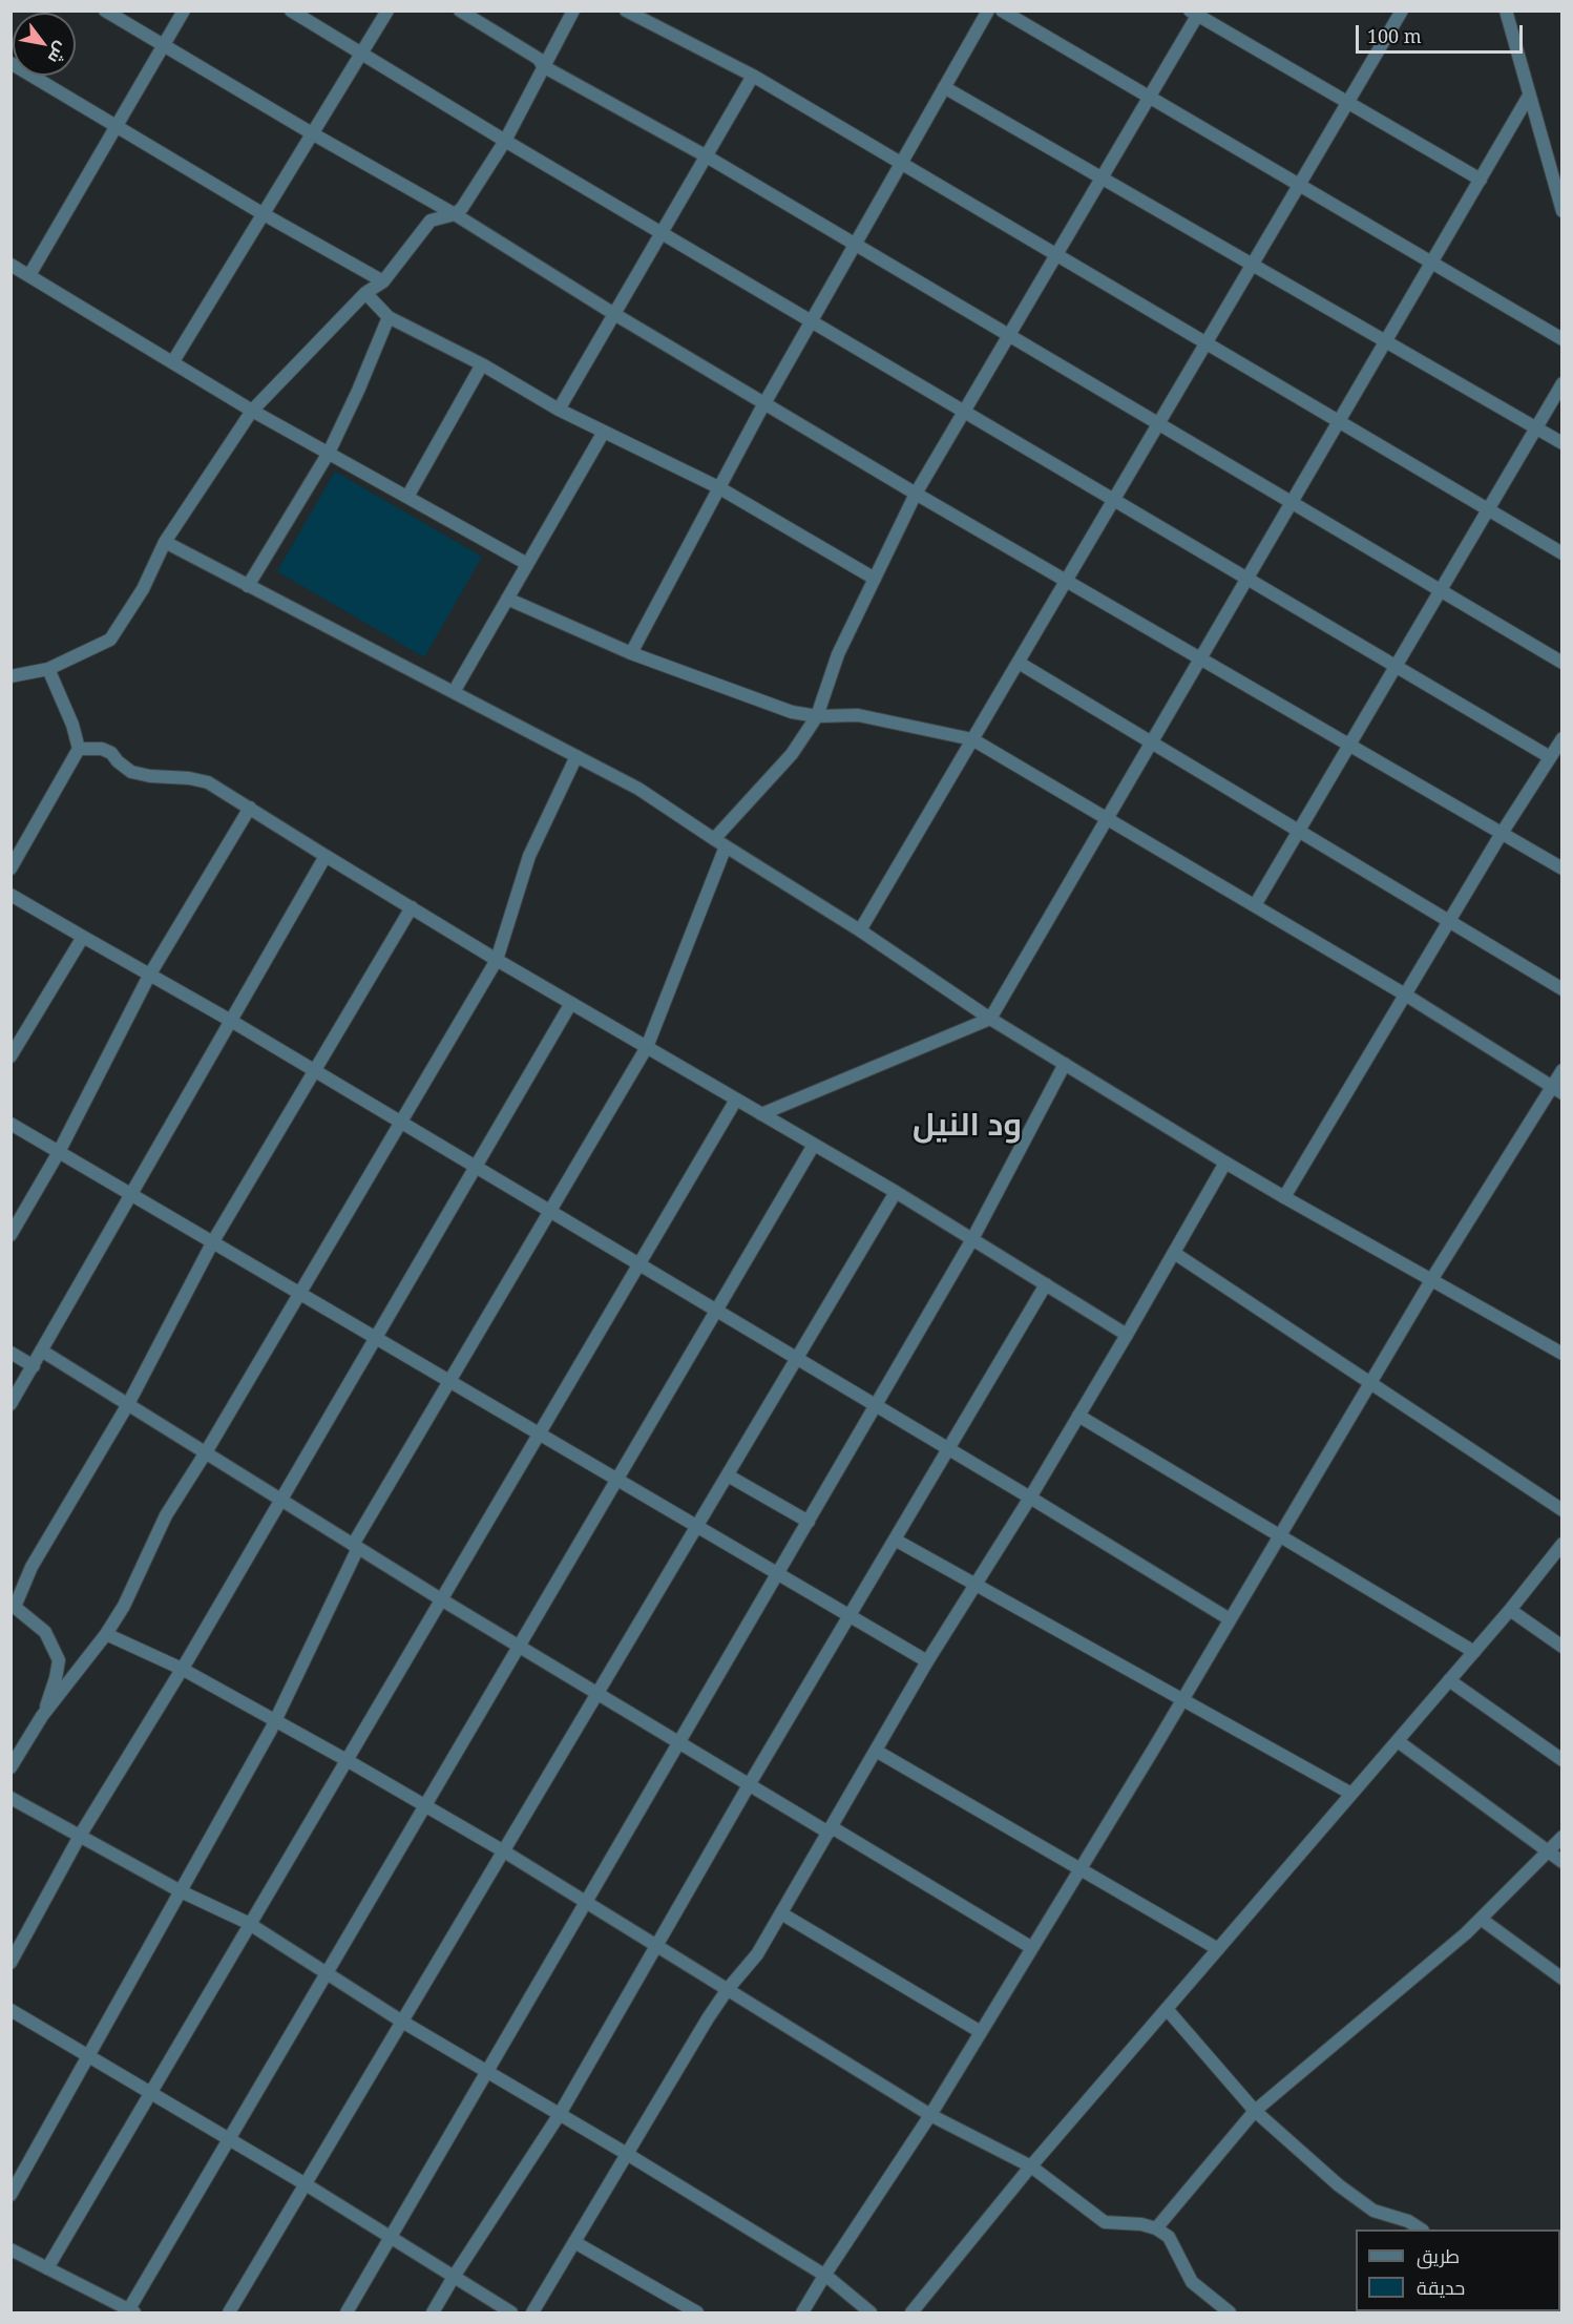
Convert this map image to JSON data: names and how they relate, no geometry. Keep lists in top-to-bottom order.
{
  "districts": ["ود النيل"],
  "legend": ["طريق", "حديقة"],
  "scale_bar": "100 m",
  "north": "bottom right"
}
